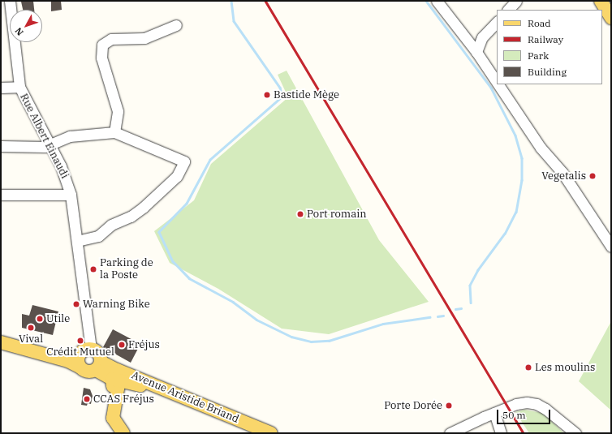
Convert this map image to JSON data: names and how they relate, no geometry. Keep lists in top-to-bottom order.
{
  "streets": {
    "main road": ["Avenue Aristide Briand"],
    "street": ["Rue Albert Einaudi"]
  },
  "places": [
    "Bastide Mège",
    "Vegetalis",
    "Port romain",
    "Parking de la Poste",
    "Warning Bike",
    "Utile",
    "Vival",
    "Crédit Mutuel",
    "Fréjus",
    "Les moulins",
    "CCAS Fréjus",
    "Porte Dorée"
  ],
  "legend": [
    "Road",
    "Railway",
    "Park",
    "Building"
  ],
  "scale_bar": "50 m",
  "north": "bottom left"
}
